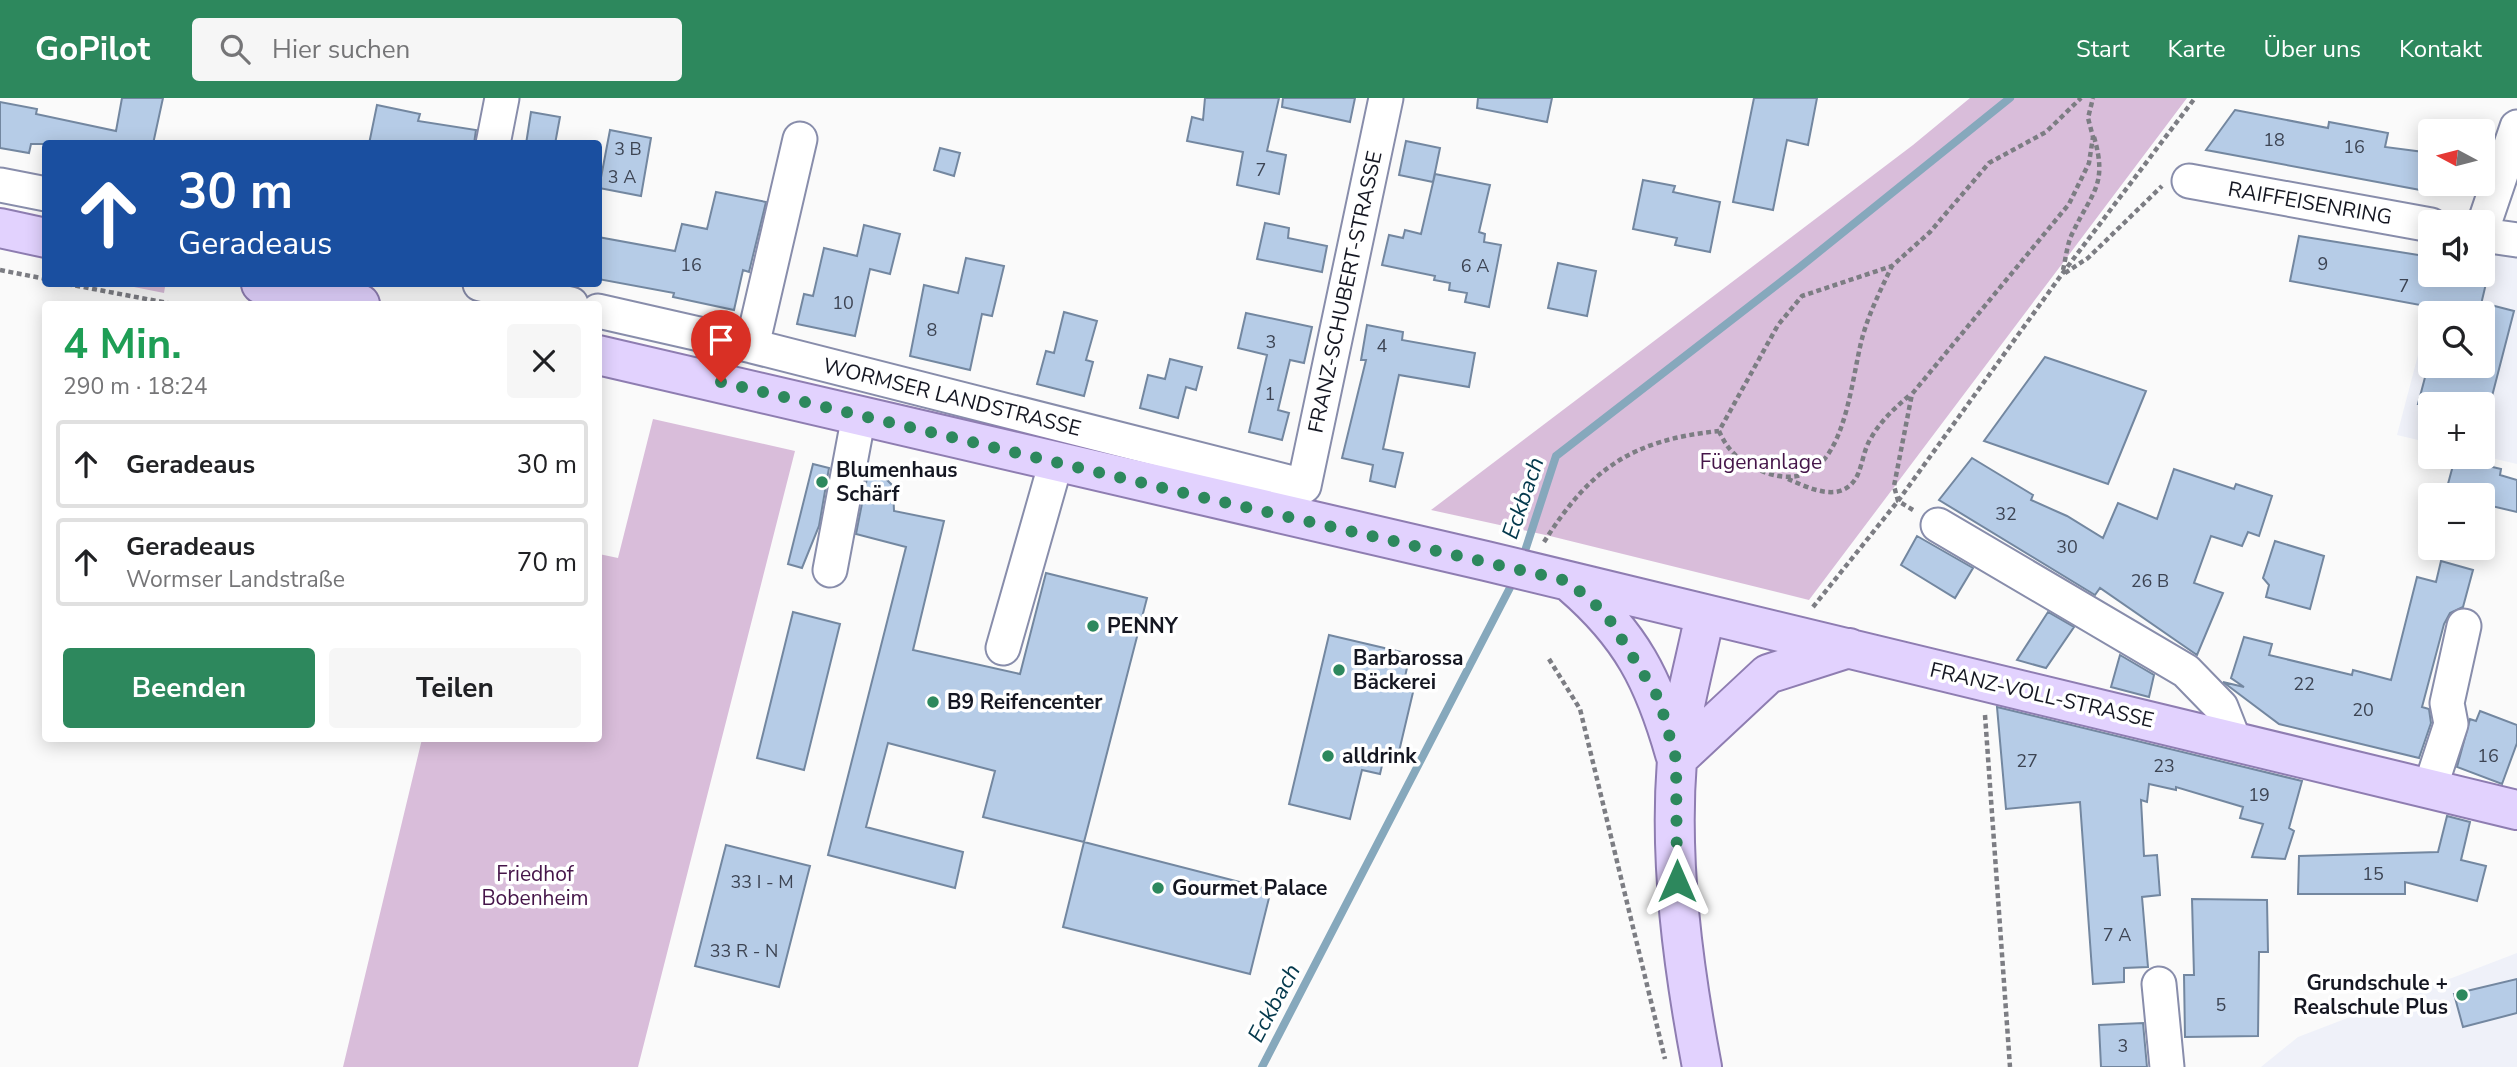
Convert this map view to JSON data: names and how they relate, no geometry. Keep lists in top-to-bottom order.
{
  "streets": {
    "main road": ["WORMSER LANDSTRASSE", "FRANZ-VOLL-STRASSE"],
    "street": ["RAIFFEISENRING", "FRANZ-SCHUBERT-STRASSE"]
  },
  "crossings": [
    ["FRANZ-SCHUBERT-STRASSE", "WORMSER LANDSTRASSE"],
    ["WORMSER LANDSTRASSE", "FRANZ-VOLL-STRASSE"]
  ],
  "water": ["Eckbach"],
  "parks": ["Fügenanlage", "Friedhof Bobenheim"],
  "places": [
    "Blumenhaus Schärf",
    "PENNY",
    "Barbarossa Bäckerei",
    "B9 Reifencenter",
    "alldrink",
    "Gourmet Palace",
    "Grundschule + Realschule Plus"
  ],
  "house_numbers": [
    "18",
    "16",
    "3 B",
    "7",
    "3 A",
    "9",
    "16",
    "6 A",
    "7",
    "10",
    "8",
    "3",
    "4",
    "1",
    "32",
    "30",
    "26 B",
    "22",
    "20",
    "16",
    "27",
    "23",
    "19",
    "15",
    "33 I - M",
    "7 A",
    "33 R - N",
    "5",
    "3"
  ],
  "north": "left",
  "page": {
    "header": "GoPilot",
    "search": "Hier suchen",
    "nav": [
      "Start",
      "Karte",
      "Über uns",
      "Kontakt"
    ],
    "map_buttons": ["+", "−"],
    "turn": ["30 m", "Geradeaus"],
    "heading": ["4 Min.", "290 m · 18:24"],
    "list": [
      {
        "name": "Geradeaus",
        "value": "30 m"
      },
      {
        "name": "Geradeaus",
        "note": "Wormser Landstraße",
        "value": "70 m"
      }
    ],
    "buttons": ["Beenden", "Teilen"]
  }
}
